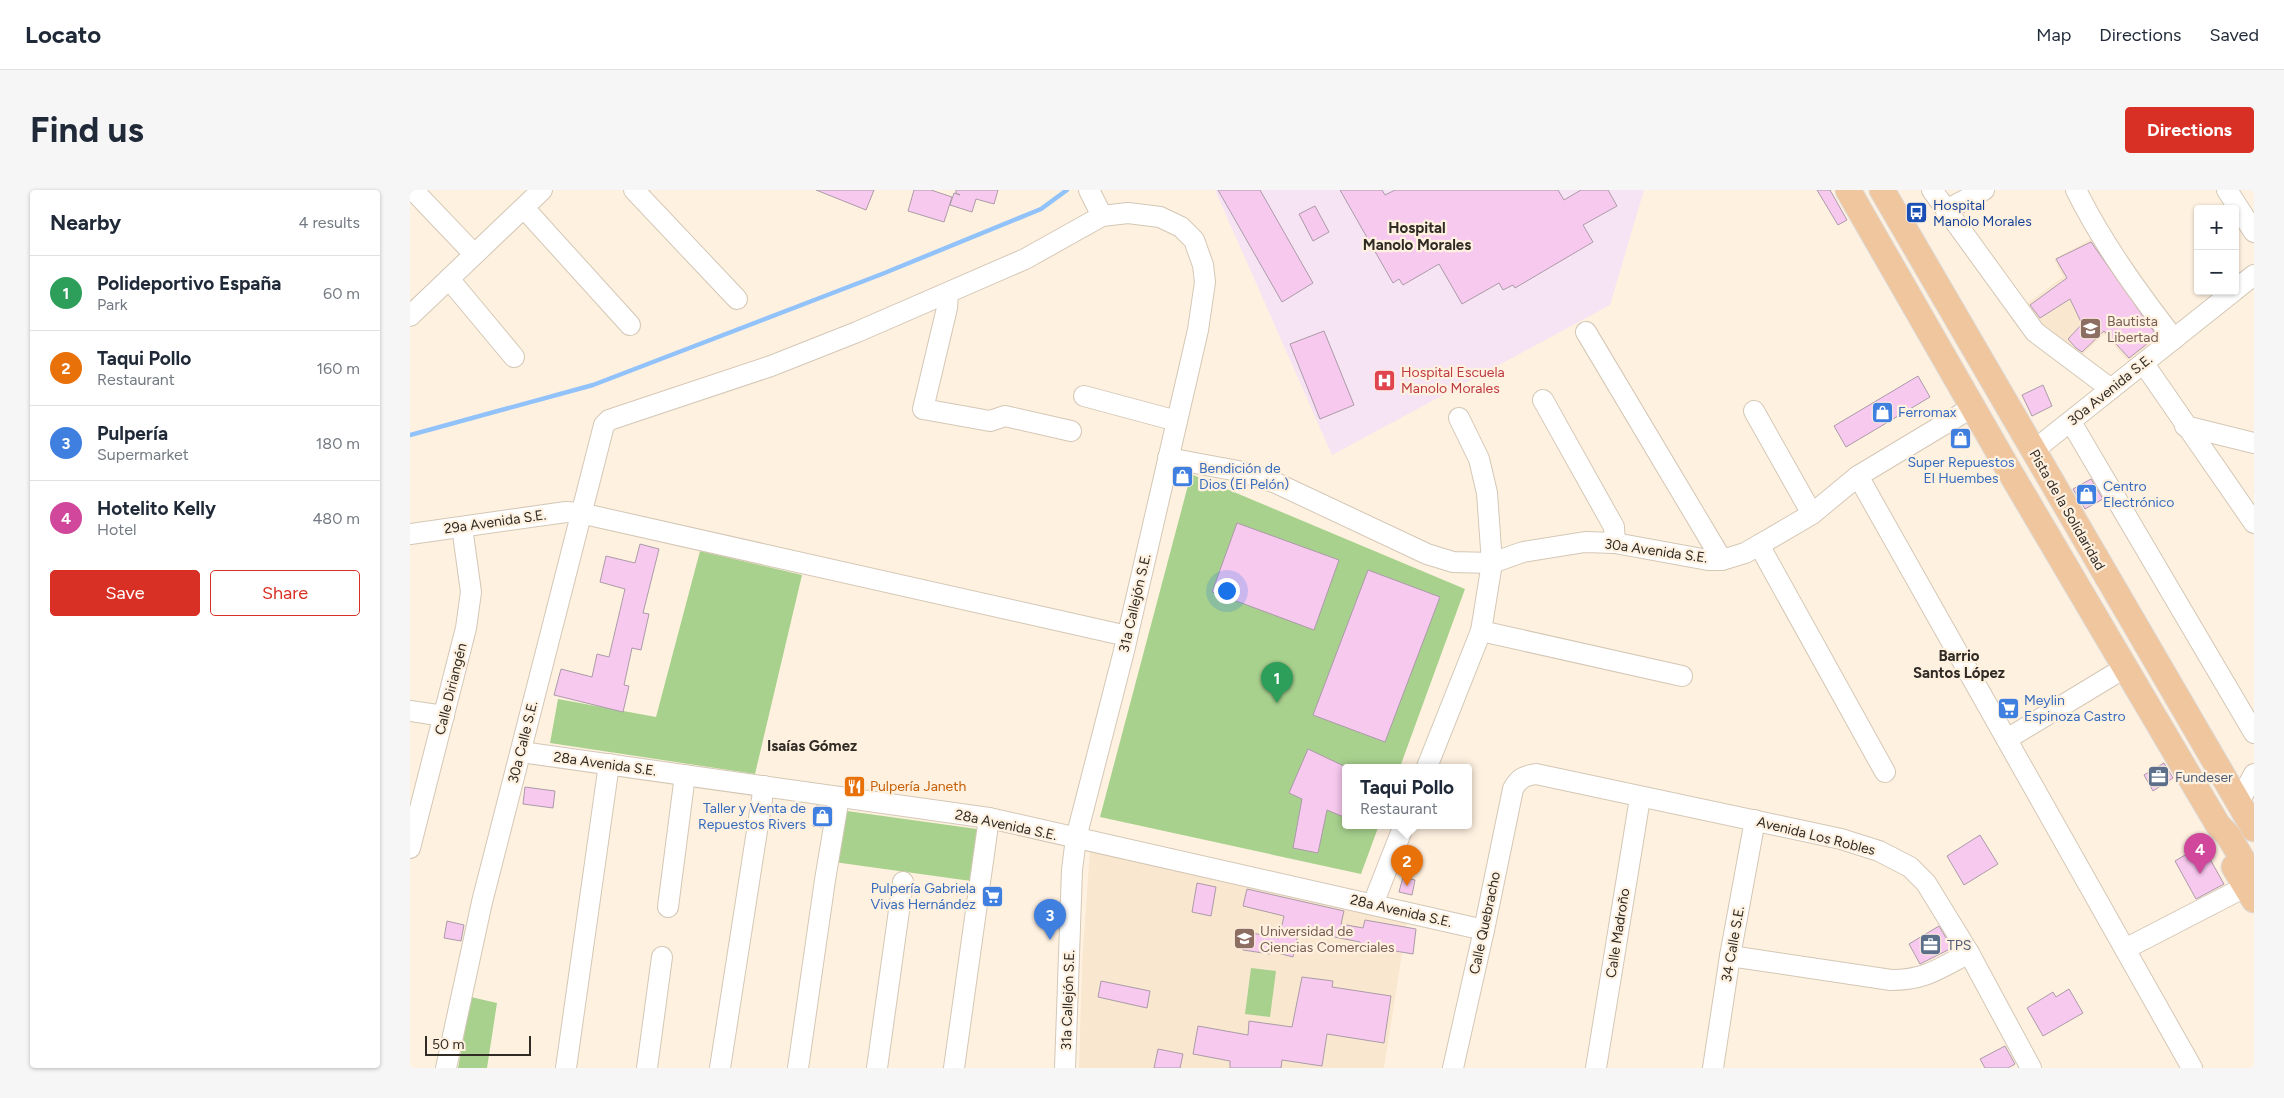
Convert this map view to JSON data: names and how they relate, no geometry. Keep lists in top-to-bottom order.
{
  "streets": {
    "main road": ["Pista de la Solidaridad"],
    "street": [
      "30a Avenida S.E.",
      "29a Avenida S.E.",
      "31a Callejón S.E.",
      "Calle Diriangén",
      "30a Calle S.E.",
      "28a Avenida S.E.",
      "Avenida Los Robles",
      "Calle Quebracho",
      "Calle Madroño",
      "34 Calle S.E."
    ]
  },
  "crossings": [
    ["30a Avenida S.E.", "Pista de la Solidaridad"],
    ["30a Avenida S.E.", "31a Callejón S.E."],
    ["29a Avenida S.E.", "31a Callejón S.E."],
    ["29a Avenida S.E.", "Calle Diriangén"],
    ["29a Avenida S.E.", "30a Calle S.E."],
    ["31a Callejón S.E.", "28a Avenida S.E."],
    ["30a Calle S.E.", "28a Avenida S.E."],
    ["28a Avenida S.E.", "Calle Quebracho"],
    ["Avenida Los Robles", "Calle Quebracho"],
    ["Avenida Los Robles", "Calle Madroño"],
    ["Avenida Los Robles", "34 Calle S.E."]
  ],
  "districts": ["Hospital Manolo Morales", "Barrio Santos López", "Isaías Gómez"],
  "places": {
    "bus stop": ["Hospital Manolo Morales"],
    "school or university": ["Bautista Libertad", "Universidad de Ciencias Comerciales"],
    "hospital": ["Hospital Escuela Manolo Morales"],
    "shop": [
      "Ferromax",
      "Super Repuestos El Huembes",
      "Bendición de Dios (El Pelón)",
      "Centro Electrónico",
      "Taller y Venta de Repuestos Rivers"
    ],
    "supermarket": ["Meylin Espinoza Castro", "Pulpería Gabriela Vivas Hernández"],
    "office": ["Fundeser", "TPS"],
    "restaurant": ["Pulpería Janeth"]
  },
  "scale_bar": "50 m",
  "page": {
    "header": "Locato",
    "nav": ["Map", "Directions", "Saved"],
    "buttons": [
      "Directions",
      ["Save", "Share"]
    ],
    "title": "Find us",
    "heading": ["Nearby", "4 results"],
    "map_buttons": ["+", "−"],
    "list": [
      {
        "mark": "1",
        "name": "Polideportivo España",
        "note": "Park",
        "value": "60 m"
      },
      {
        "mark": "2",
        "name": "Taqui Pollo",
        "note": "Restaurant",
        "value": "160 m"
      },
      {
        "mark": "3",
        "name": "Pulpería",
        "note": "Supermarket",
        "value": "180 m"
      },
      {
        "mark": "4",
        "name": "Hotelito Kelly",
        "note": "Hotel",
        "value": "480 m"
      }
    ],
    "pins": [
      "1",
      "4",
      "2",
      "3"
    ],
    "popup": ["Taqui Pollo", "Restaurant"],
    "scale": "50 m"
  }
}
